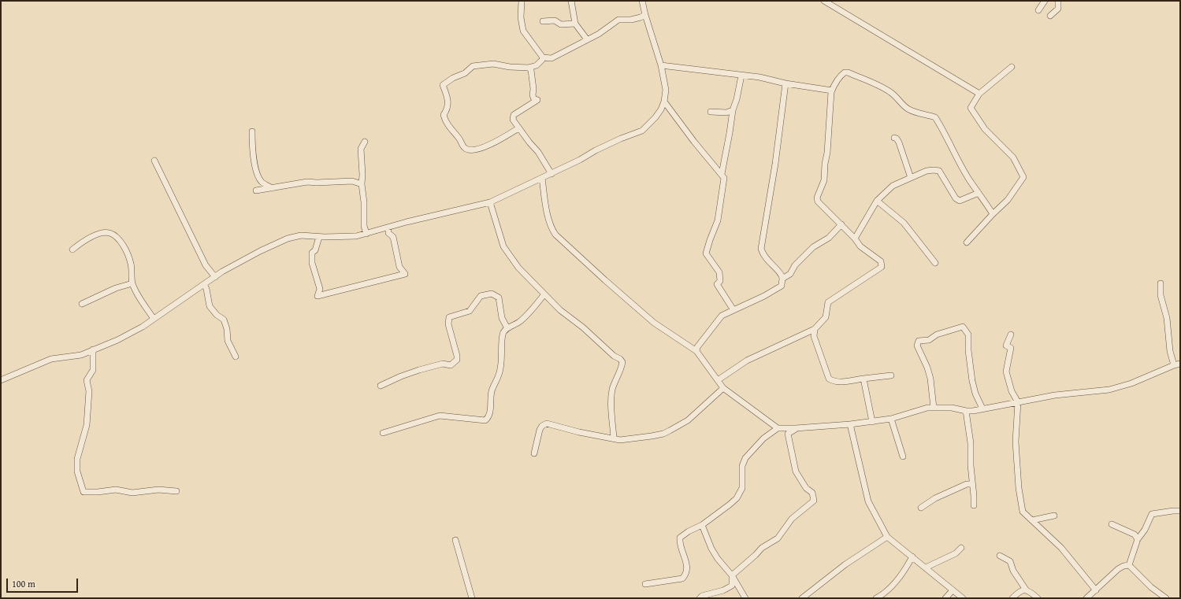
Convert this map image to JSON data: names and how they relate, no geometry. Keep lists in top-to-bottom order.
{
  "scale_bar": "100 m"
}
